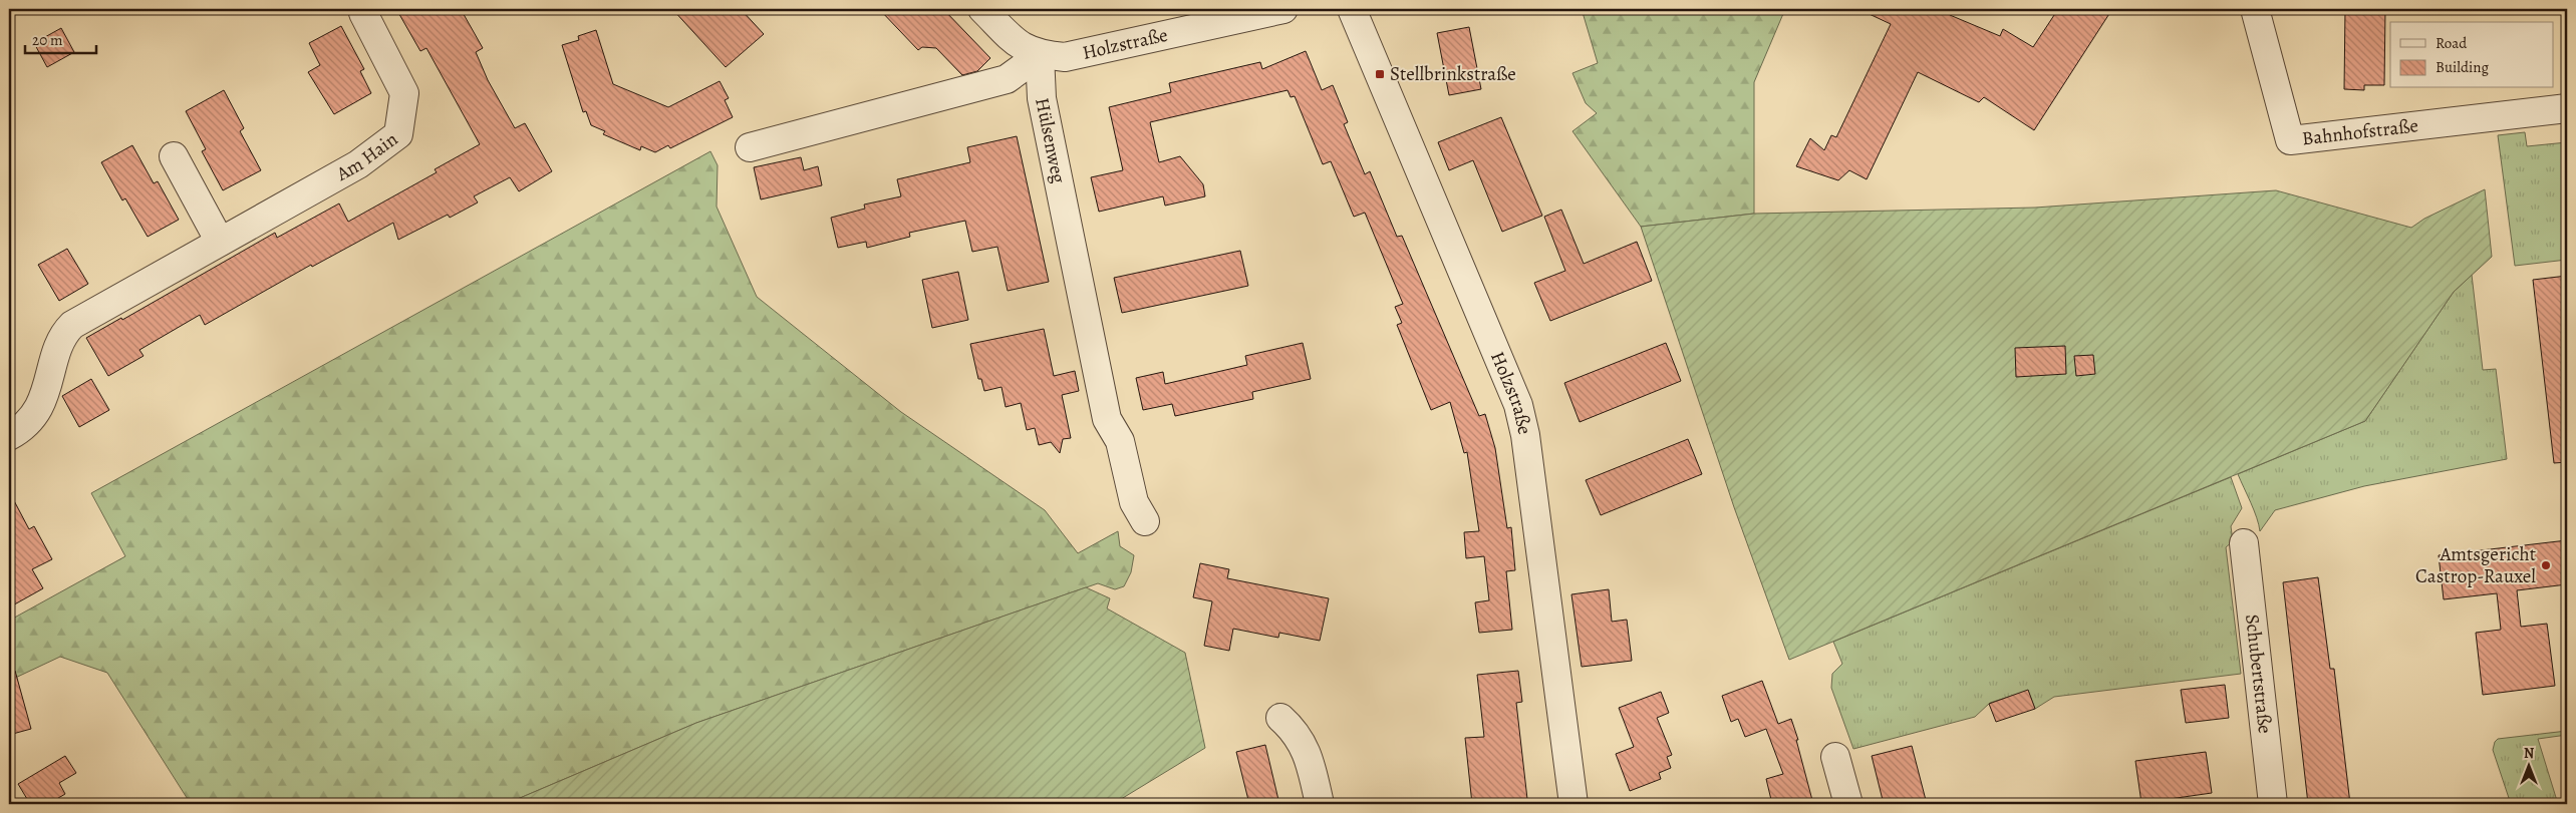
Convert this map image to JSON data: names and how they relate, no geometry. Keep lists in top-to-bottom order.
{
  "streets": {
    "street": [
      "Holzstraße",
      "Bahnhofstraße",
      "Hülsenweg",
      "Am Hain",
      "Schubertstraße"
    ]
  },
  "crossings": [
    ["Holzstraße", "Hülsenweg"]
  ],
  "places": {
    "transit": ["Stellbrinkstraße"],
    "other": ["Amtsgericht Castrop-Rauxel"]
  },
  "legend": ["Road", "Building"],
  "scale_bar": "20 m",
  "north": "top"
}
